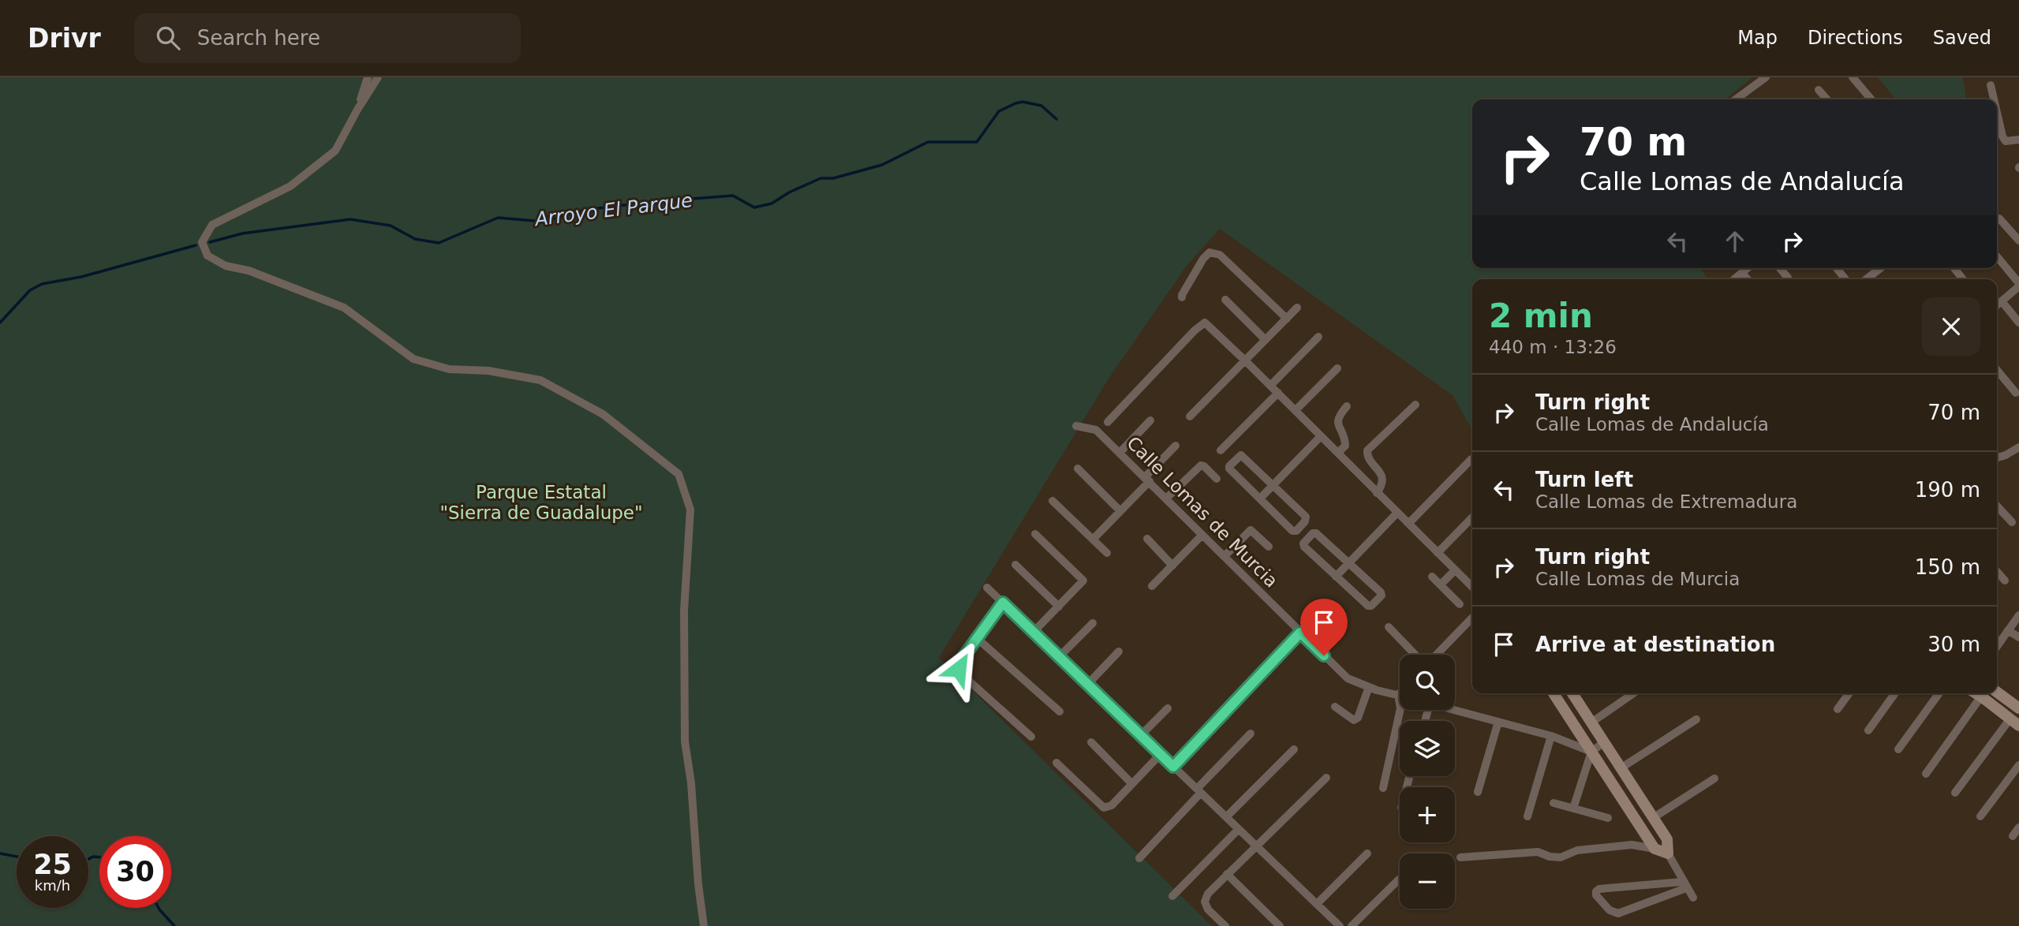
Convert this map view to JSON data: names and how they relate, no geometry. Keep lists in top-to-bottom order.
{
  "streets": {
    "street": ["Calle Lomas de Murcia"]
  },
  "water": ["Arroyo El Parque"],
  "parks": ["Parque Estatal \"Sierra de Guadalupe\""],
  "page": {
    "header": "Drivr",
    "search": "Search here",
    "nav": ["Map", "Directions", "Saved"],
    "turn": ["70 m", "Calle Lomas de Andalucía"],
    "heading": ["2 min", "440 m · 13:26"],
    "list": [
      {
        "name": "Turn right",
        "note": "Calle Lomas de Andalucía",
        "value": "70 m"
      },
      {
        "name": "Turn left",
        "note": "Calle Lomas de Extremadura",
        "value": "190 m"
      },
      {
        "name": "Turn right",
        "note": "Calle Lomas de Murcia",
        "value": "150 m"
      },
      {
        "name": "Arrive at destination",
        "value": "30 m"
      }
    ],
    "map_buttons": ["+", "−"],
    "speed": "25 km/h",
    "limit": "30"
  }
}
